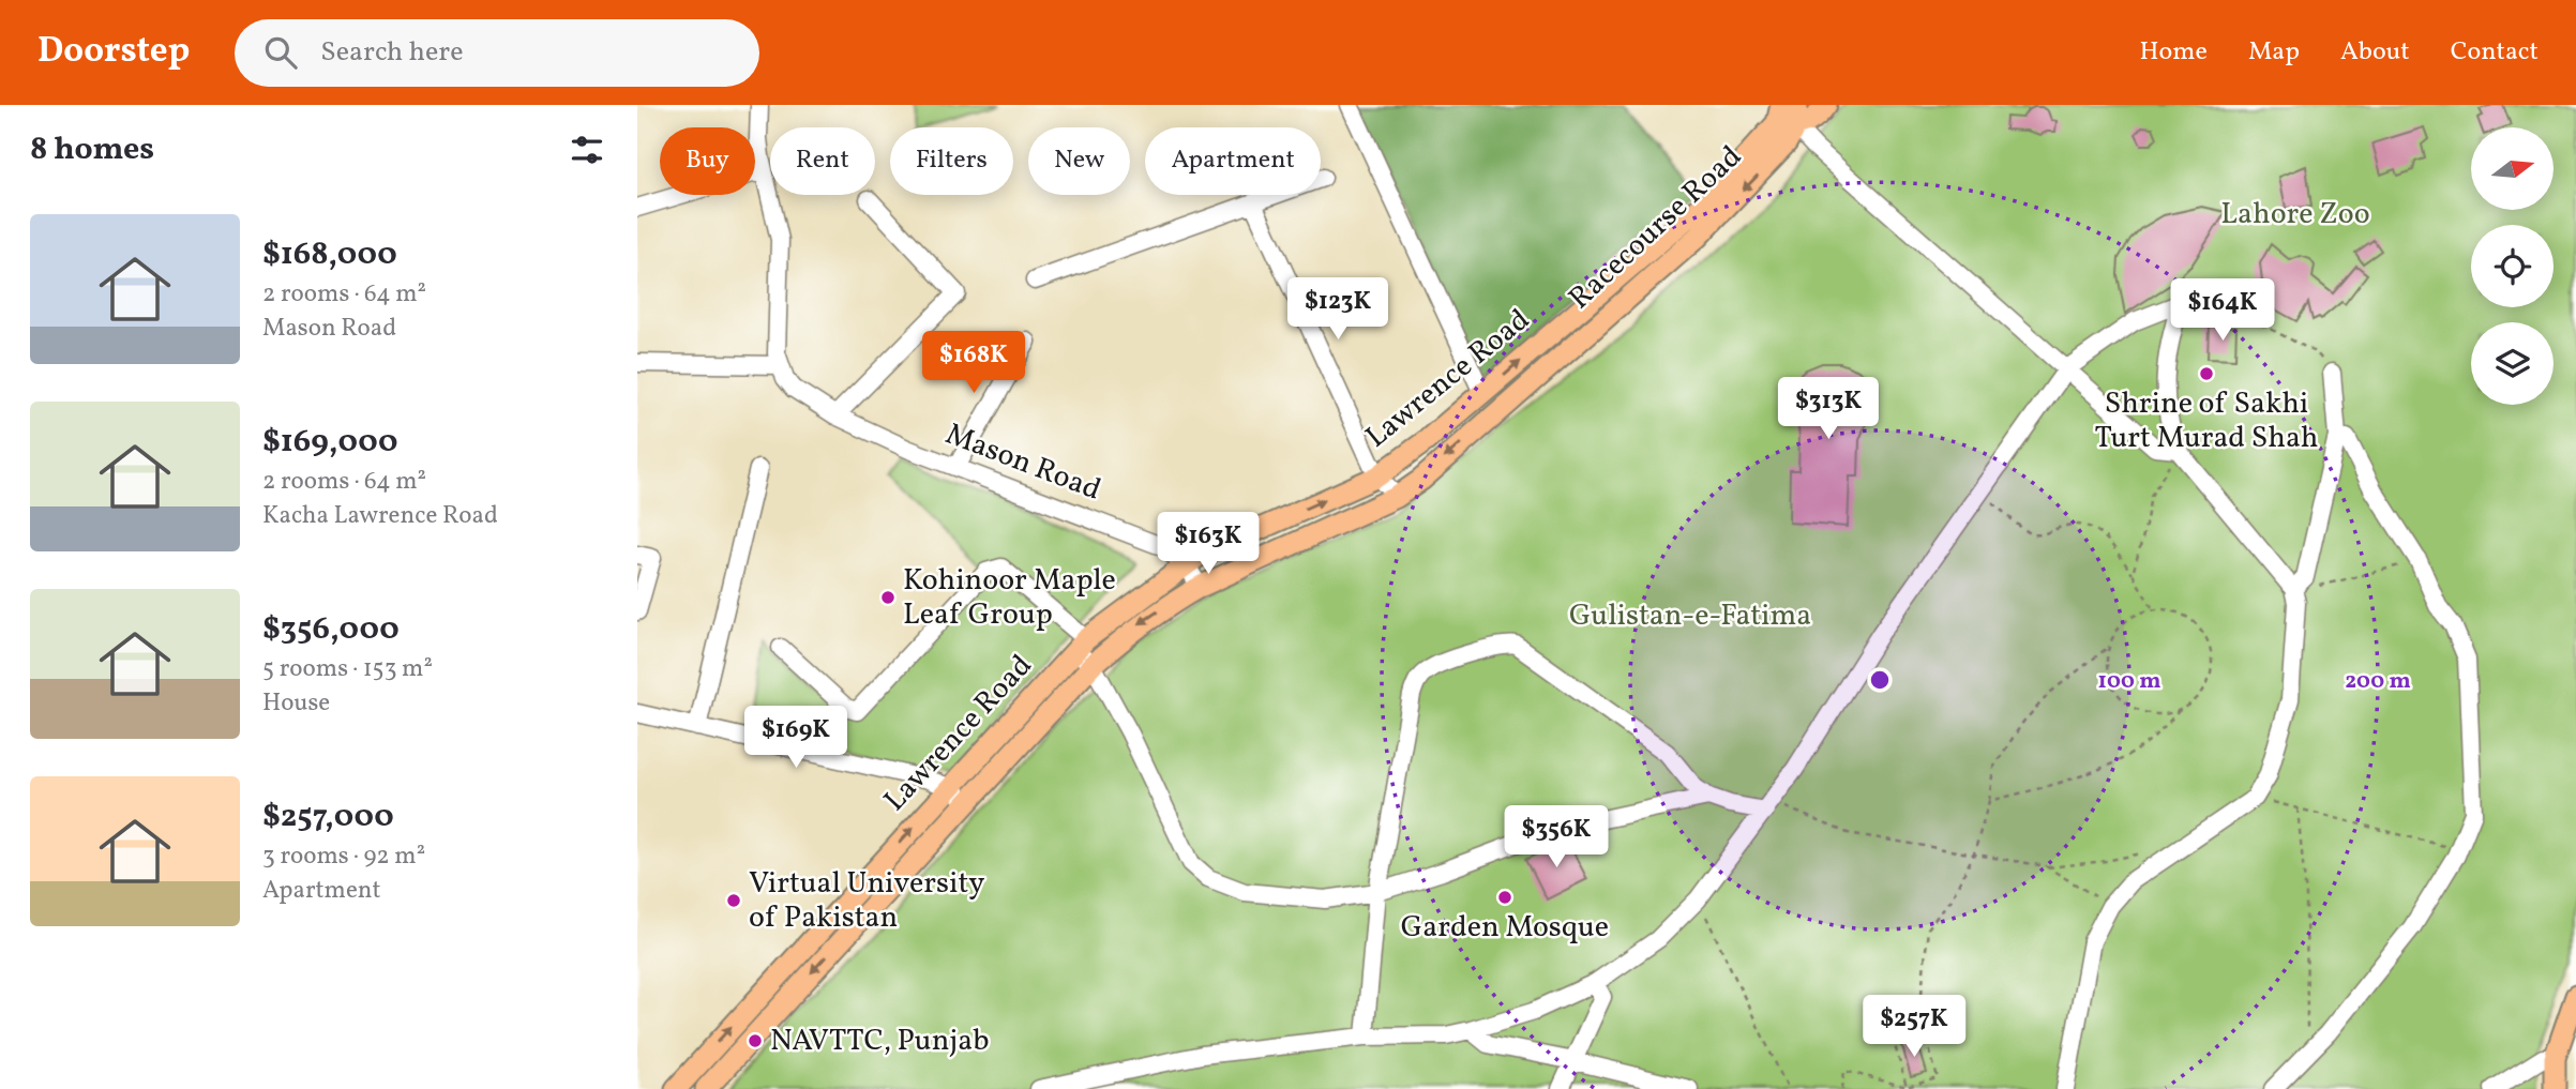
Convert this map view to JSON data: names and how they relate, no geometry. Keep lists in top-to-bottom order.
{
  "streets": {
    "main road": ["Racecourse Road", "Lawrence Road"],
    "street": ["Mason Road"]
  },
  "crossings": [
    ["Racecourse Road", "Lawrence Road"],
    ["Racecourse Road", "Mason Road"],
    ["Lawrence Road", "Mason Road"]
  ],
  "one_way": ["Racecourse Road", "Lawrence Road"],
  "parks": ["Lahore Zoo", "Gulistan-e-Fatima"],
  "places": [
    "Shrine of Sakhi Turt Murad Shah",
    "Kohinoor Maple Leaf Group",
    "Garden Mosque",
    "Virtual University of Pakistan",
    "NAVTTC, Punjab"
  ],
  "north": "right",
  "page": {
    "header": "Doorstep",
    "search": "Search here",
    "nav": [
      "Home",
      "Map",
      "About",
      "Contact"
    ],
    "heading": "8 homes",
    "chip": [
      "Buy",
      "Rent",
      "Filters",
      "New",
      "Apartment"
    ],
    "list": [
      {
        "name": "$168,000",
        "note": "2 rooms · 64 m² · Mason Road"
      },
      {
        "name": "$169,000",
        "note": "2 rooms · 64 m² · Kacha Lawrence Road"
      },
      {
        "name": "$356,000",
        "note": "5 rooms · 153 m² · House"
      },
      {
        "name": "$257,000",
        "note": "3 rooms · 92 m² · Apartment"
      }
    ],
    "price": [
      "$123K",
      "$164K",
      "$168K",
      "$313K",
      "$163K",
      "$169K",
      "$356K",
      "$257K"
    ]
  },
  "rings": ["100 m", "200 m"]
}
